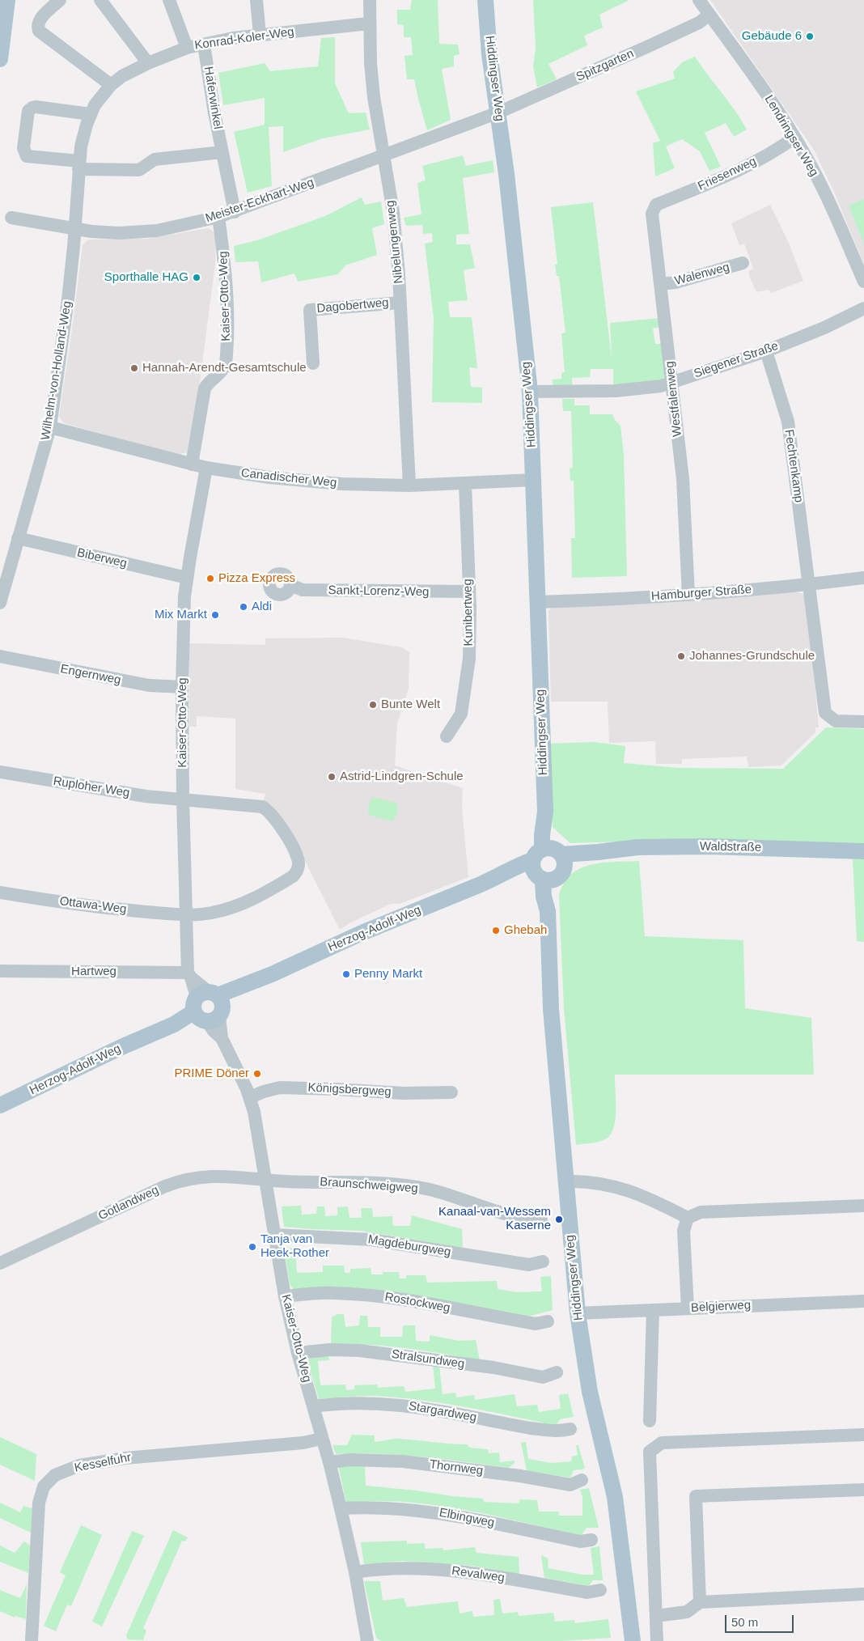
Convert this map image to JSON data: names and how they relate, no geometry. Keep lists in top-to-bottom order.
{
  "streets": {
    "main road": ["Hiddingser Weg", "Waldstraße", "Herzog-Adolf-Weg"],
    "street": [
      "Konrad-Koler-Weg",
      "Spitzgarten",
      "Haferwinkel",
      "Lendringser Weg",
      "Friesenweg",
      "Meister-Eckhart-Weg",
      "Nibelungenweg",
      "Walenweg",
      "Kaiser-Otto-Weg",
      "Dagobertweg",
      "Siegener Straße",
      "Wilhelm-von-Holland-Weg",
      "Westfalenweg",
      "Fechtenkamp",
      "Canadischer Weg",
      "Biberweg",
      "Sankt-Lorenz-Weg",
      "Hamburger Straße",
      "Kunibertweg",
      "Engernweg",
      "Ruploher Weg",
      "Ottawa-Weg",
      "Hartweg",
      "Königsbergweg",
      "Braunschweigweg",
      "Gotlandweg",
      "Magdeburgweg",
      "Rostockweg",
      "Belgierweg",
      "Stralsundweg",
      "Stargardweg",
      "Kesselfuhr",
      "Thornweg",
      "Elbingweg",
      "Revalweg"
    ]
  },
  "crossings": [
    ["Konrad-Koler-Weg", "Haferwinkel"],
    ["Konrad-Koler-Weg", "Meister-Eckhart-Weg"],
    ["Konrad-Koler-Weg", "Nibelungenweg"],
    ["Konrad-Koler-Weg", "Wilhelm-von-Holland-Weg"],
    ["Spitzgarten", "Hiddingser Weg"],
    ["Spitzgarten", "Lendringser Weg"],
    ["Spitzgarten", "Meister-Eckhart-Weg"],
    ["Hiddingser Weg", "Meister-Eckhart-Weg"],
    ["Hiddingser Weg", "Siegener Straße"],
    ["Hiddingser Weg", "Canadischer Weg"],
    ["Hiddingser Weg", "Hamburger Straße"],
    ["Hiddingser Weg", "Waldstraße"],
    ["Hiddingser Weg", "Herzog-Adolf-Weg"],
    ["Hiddingser Weg", "Belgierweg"],
    ["Haferwinkel", "Meister-Eckhart-Weg"],
    ["Lendringser Weg", "Friesenweg"],
    ["Friesenweg", "Westfalenweg"],
    ["Meister-Eckhart-Weg", "Nibelungenweg"],
    ["Meister-Eckhart-Weg", "Kaiser-Otto-Weg"],
    ["Meister-Eckhart-Weg", "Wilhelm-von-Holland-Weg"],
    ["Nibelungenweg", "Dagobertweg"],
    ["Nibelungenweg", "Canadischer Weg"],
    ["Walenweg", "Westfalenweg"],
    ["Kaiser-Otto-Weg", "Canadischer Weg"],
    ["Kaiser-Otto-Weg", "Biberweg"],
    ["Kaiser-Otto-Weg", "Engernweg"],
    ["Kaiser-Otto-Weg", "Ruploher Weg"],
    ["Kaiser-Otto-Weg", "Ottawa-Weg"],
    ["Kaiser-Otto-Weg", "Herzog-Adolf-Weg"],
    ["Kaiser-Otto-Weg", "Hartweg"],
    ["Kaiser-Otto-Weg", "Königsbergweg"],
    ["Kaiser-Otto-Weg", "Braunschweigweg"],
    ["Kaiser-Otto-Weg", "Gotlandweg"],
    ["Kaiser-Otto-Weg", "Magdeburgweg"],
    ["Kaiser-Otto-Weg", "Rostockweg"],
    ["Kaiser-Otto-Weg", "Stralsundweg"],
    ["Kaiser-Otto-Weg", "Stargardweg"],
    ["Kaiser-Otto-Weg", "Kesselfuhr"],
    ["Kaiser-Otto-Weg", "Thornweg"],
    ["Kaiser-Otto-Weg", "Elbingweg"],
    ["Kaiser-Otto-Weg", "Revalweg"],
    ["Siegener Straße", "Westfalenweg"],
    ["Siegener Straße", "Fechtenkamp"],
    ["Wilhelm-von-Holland-Weg", "Canadischer Weg"],
    ["Wilhelm-von-Holland-Weg", "Biberweg"],
    ["Westfalenweg", "Hamburger Straße"],
    ["Fechtenkamp", "Hamburger Straße"],
    ["Canadischer Weg", "Kunibertweg"],
    ["Sankt-Lorenz-Weg", "Kunibertweg"],
    ["Ruploher Weg", "Ottawa-Weg"],
    ["Waldstraße", "Herzog-Adolf-Weg"],
    ["Braunschweigweg", "Gotlandweg"]
  ],
  "places": [
    "Gebäude 6",
    "Sporthalle HAG",
    "Hannah-Arendt-Gesamtschule",
    "Pizza Express",
    "Aldi",
    "Mix Markt",
    "Johannes-Grundschule",
    "Bunte Welt",
    "Astrid-Lindgren-Schule",
    "Ghebah",
    "Penny Markt",
    "PRIME Döner",
    "Kanaal-van-Wessem Kaserne",
    "Tanja van Heek-Rother"
  ],
  "scale_bar": "50 m"
}
